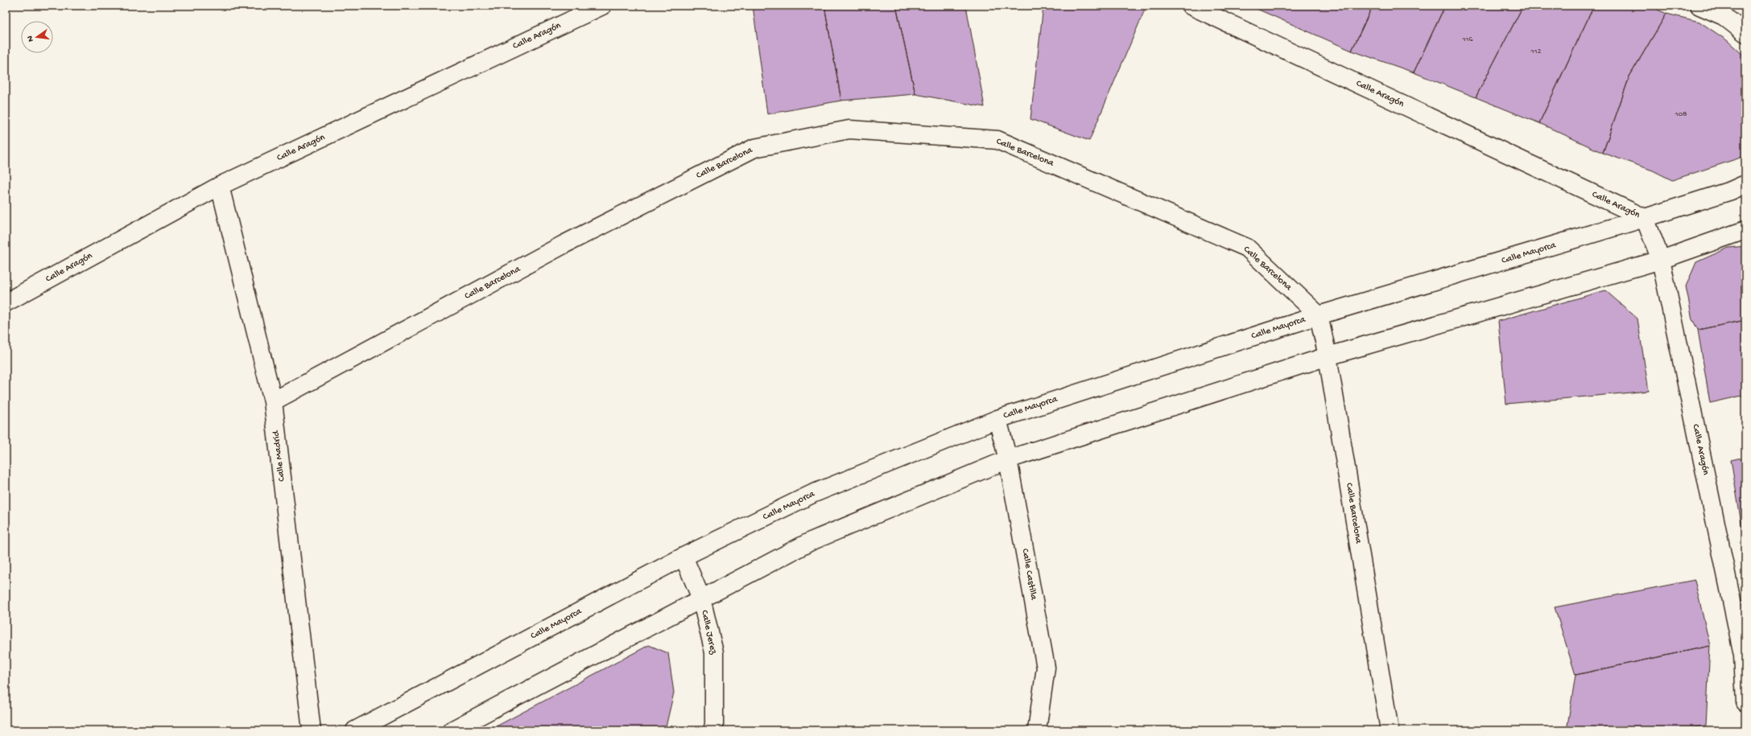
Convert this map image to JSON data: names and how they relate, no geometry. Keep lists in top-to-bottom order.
{
  "streets": {
    "street": [
      "Calle Aragón",
      "Calle Barcelona",
      "Calle Mayorca",
      "Calle Madrid",
      "Calle Castilla",
      "Calle Jerez"
    ]
  },
  "crossings": [
    ["Calle Aragón", "Calle Mayorca"],
    ["Calle Aragón", "Calle Madrid"],
    ["Calle Barcelona", "Calle Mayorca"],
    ["Calle Barcelona", "Calle Madrid"],
    ["Calle Mayorca", "Calle Castilla"],
    ["Calle Mayorca", "Calle Jerez"]
  ],
  "house_numbers": ["116", "112", "108"],
  "north": "left"
}
